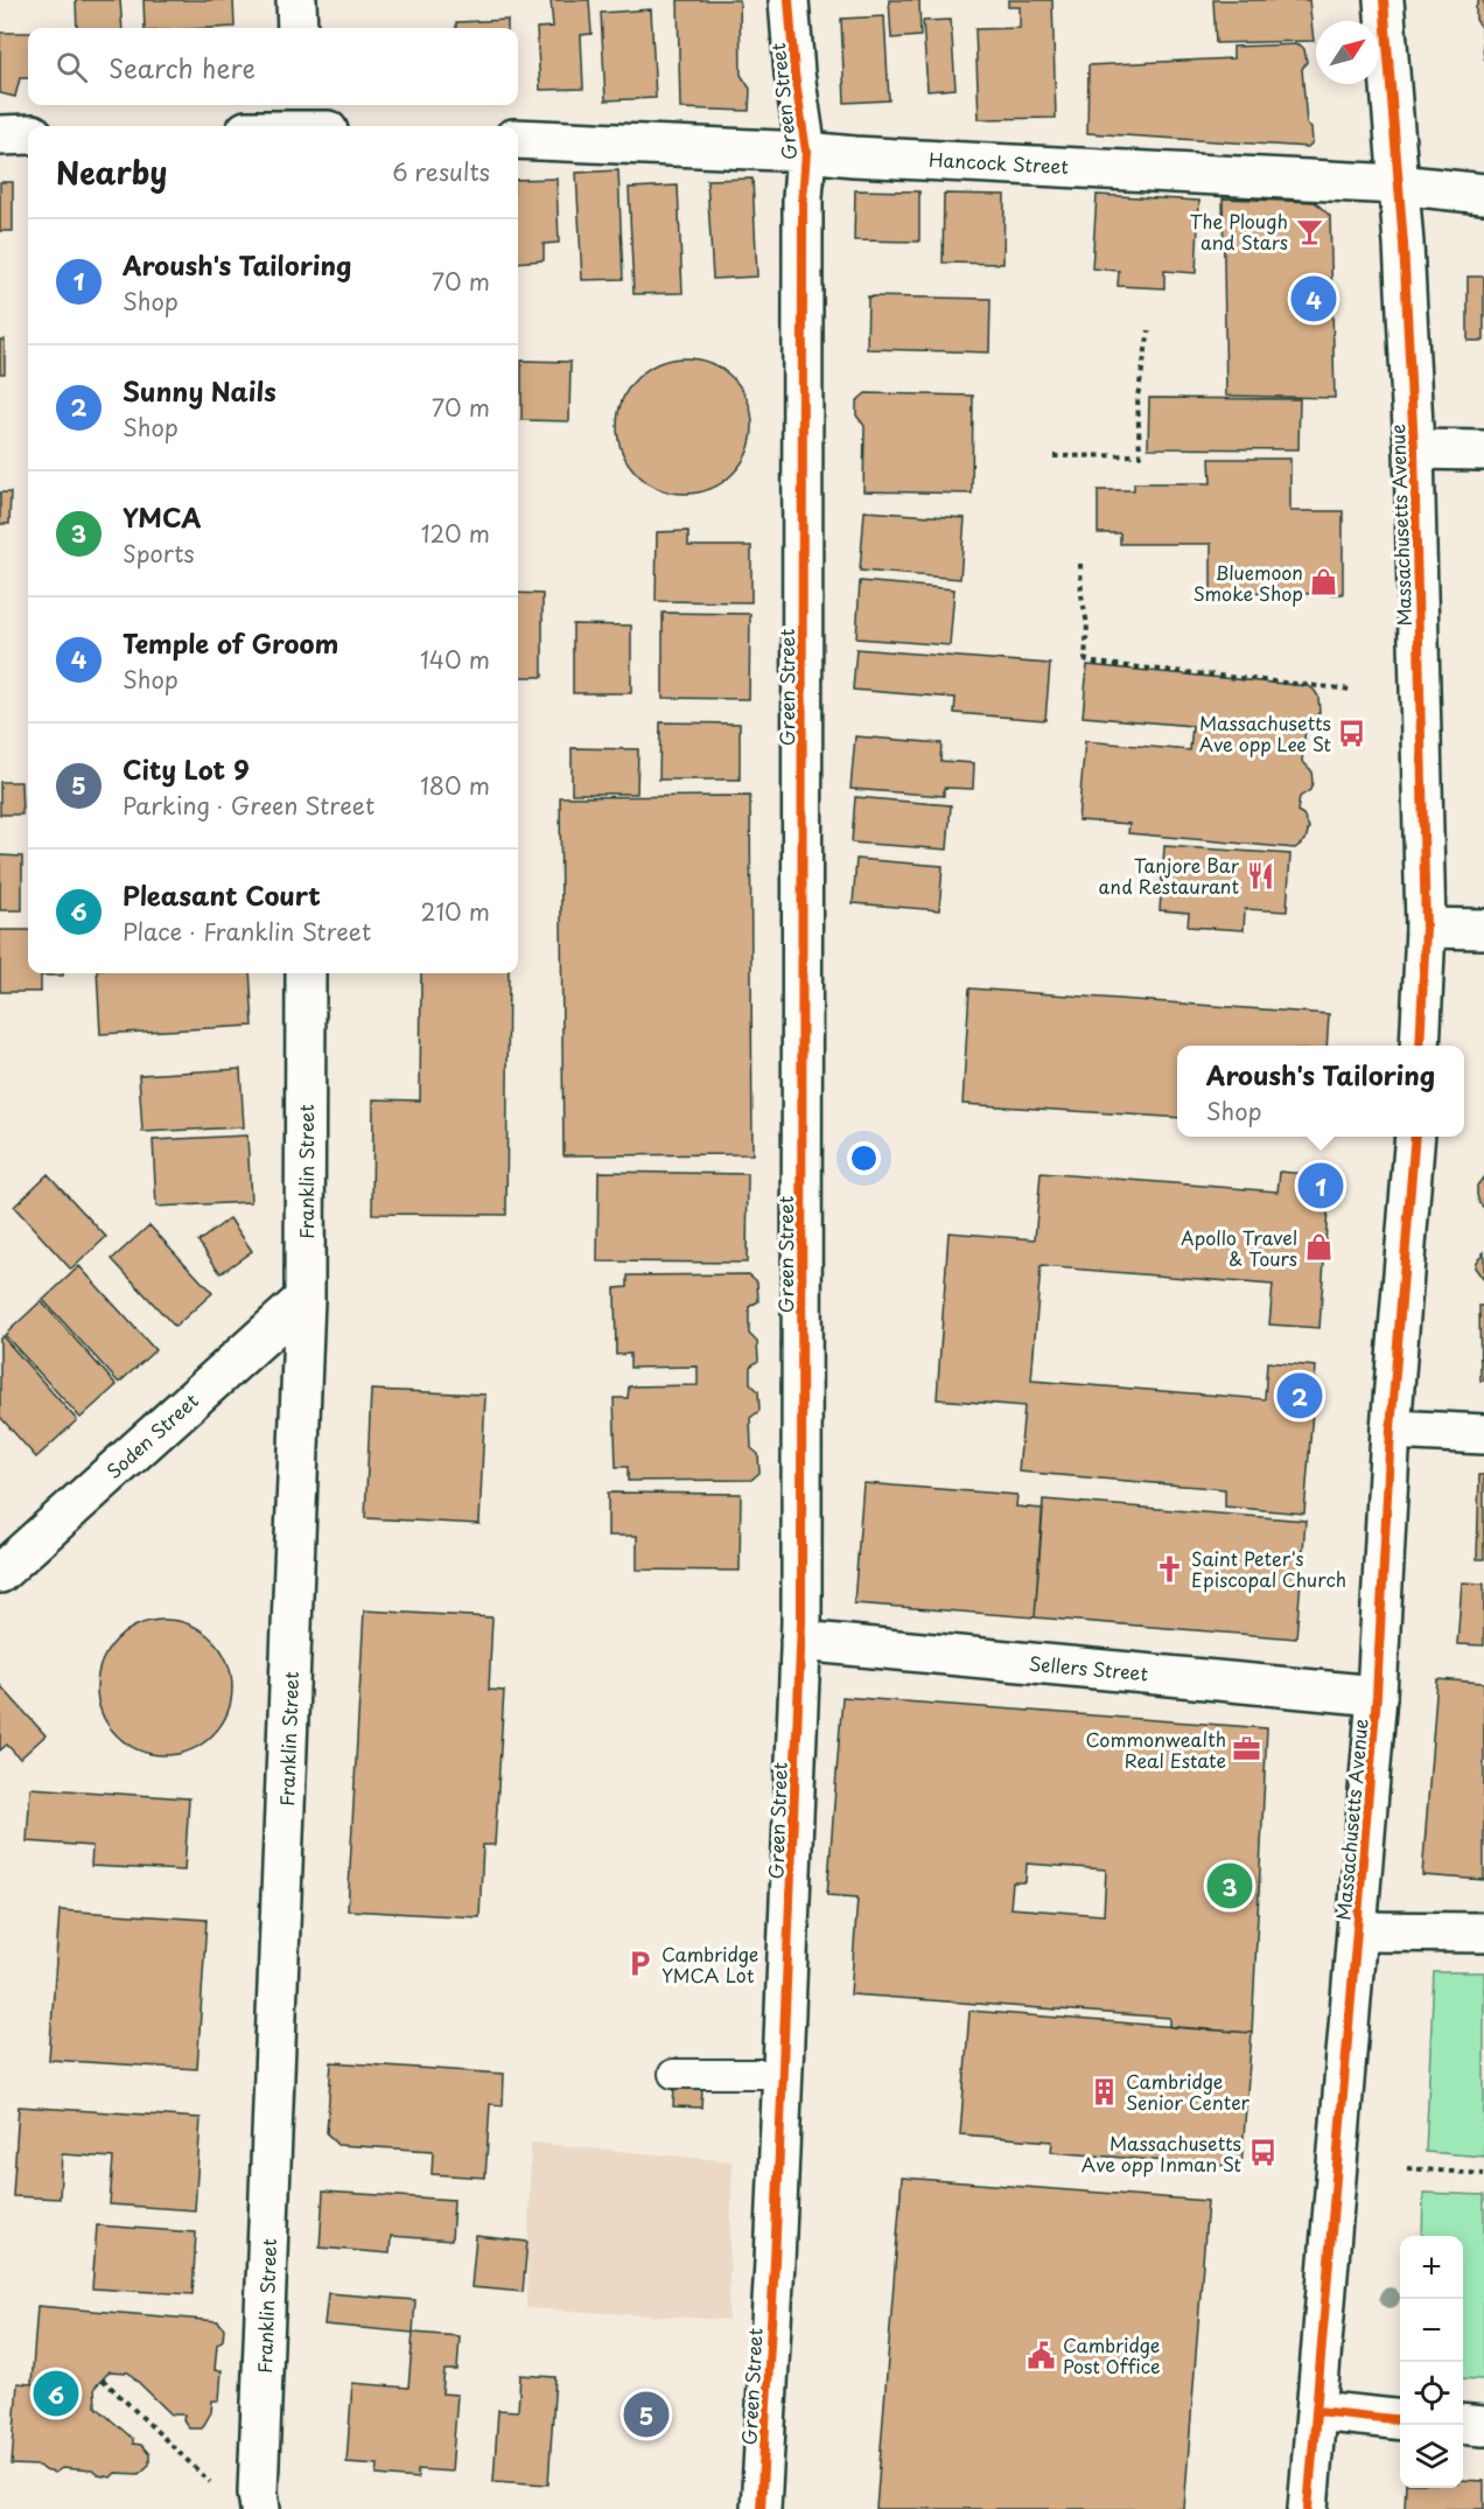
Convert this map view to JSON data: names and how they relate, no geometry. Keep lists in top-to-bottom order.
{
  "streets": {
    "street": [
      "Green Street",
      "Hancock Street",
      "Massachusetts Avenue",
      "Franklin Street",
      "Soden Street",
      "Sellers Street"
    ]
  },
  "crossings": [
    ["Green Street", "Hancock Street"],
    ["Green Street", "Sellers Street"],
    ["Hancock Street", "Massachusetts Avenue"],
    ["Massachusetts Avenue", "Sellers Street"],
    ["Franklin Street", "Soden Street"]
  ],
  "places": {
    "bar": ["The Plough and Stars"],
    "shop": ["Bluemoon Smoke Shop", "Apollo Travel & Tours"],
    "bus stop": ["Massachusetts Ave opp Lee St", "Massachusetts Ave opp Inman St"],
    "restaurant": ["Tanjore Bar and Restaurant"],
    "church": ["Saint Peter's Episcopal Church"],
    "office": ["Commonwealth Real Estate"],
    "parking": ["Cambridge YMCA Lot"],
    "building": ["Cambridge Senior Center"],
    "public building": ["Cambridge Post Office"]
  },
  "north": "top right",
  "page": {
    "search": "Search here",
    "heading": ["Nearby", "6 results"],
    "list": [
      {
        "mark": "1",
        "name": "Aroush's Tailoring",
        "note": "Shop",
        "value": "70 m"
      },
      {
        "mark": "2",
        "name": "Sunny Nails",
        "note": "Shop",
        "value": "70 m"
      },
      {
        "mark": "3",
        "name": "YMCA",
        "note": "Sports",
        "value": "120 m"
      },
      {
        "mark": "4",
        "name": "Temple of Groom",
        "note": "Shop",
        "value": "140 m"
      },
      {
        "mark": "5",
        "name": "City Lot 9",
        "note": "Parking · Green Street",
        "value": "180 m"
      },
      {
        "mark": "6",
        "name": "Pleasant Court",
        "note": "Place · Franklin Street",
        "value": "210 m"
      }
    ],
    "pins": [
      "4",
      "1",
      "2",
      "3",
      "6",
      "5"
    ],
    "popup": ["Aroush's Tailoring", "Shop"],
    "map_buttons": ["+", "−"]
  }
}
